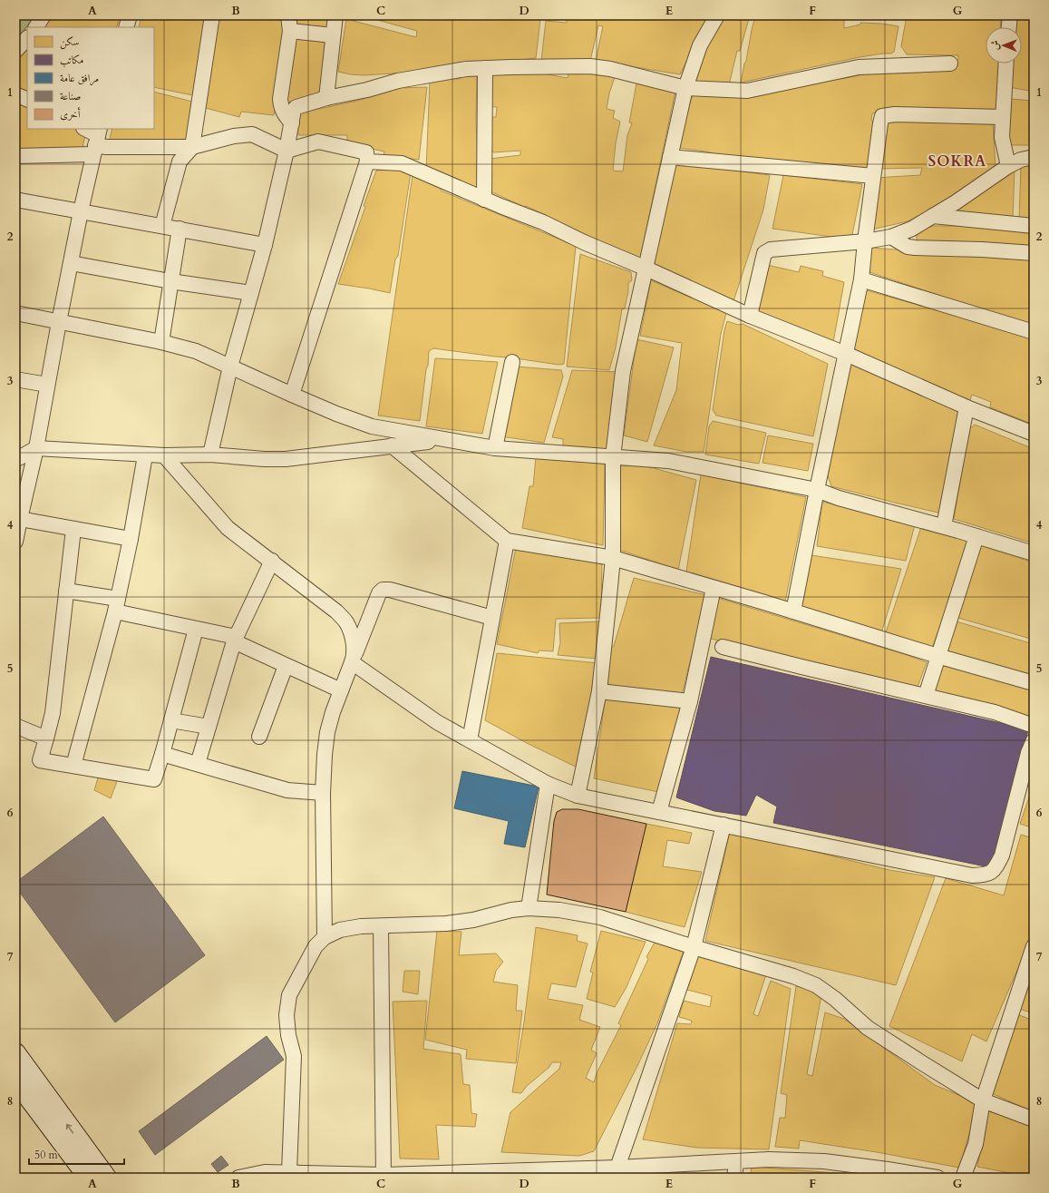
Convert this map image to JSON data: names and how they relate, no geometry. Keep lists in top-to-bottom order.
{
  "districts": ["SOKRA"],
  "legend": [
    "سكن",
    "مكاتب",
    "مرافق عامة",
    "صناعة",
    "أخرى"
  ],
  "scale_bar": "50 m",
  "north": "left",
  "grid": {
    "columns": [
      "A",
      "B",
      "C",
      "D",
      "E",
      "F",
      "G"
    ],
    "rows": [
      "1",
      "2",
      "3",
      "4",
      "5",
      "6",
      "7",
      "8"
    ]
  }
}
